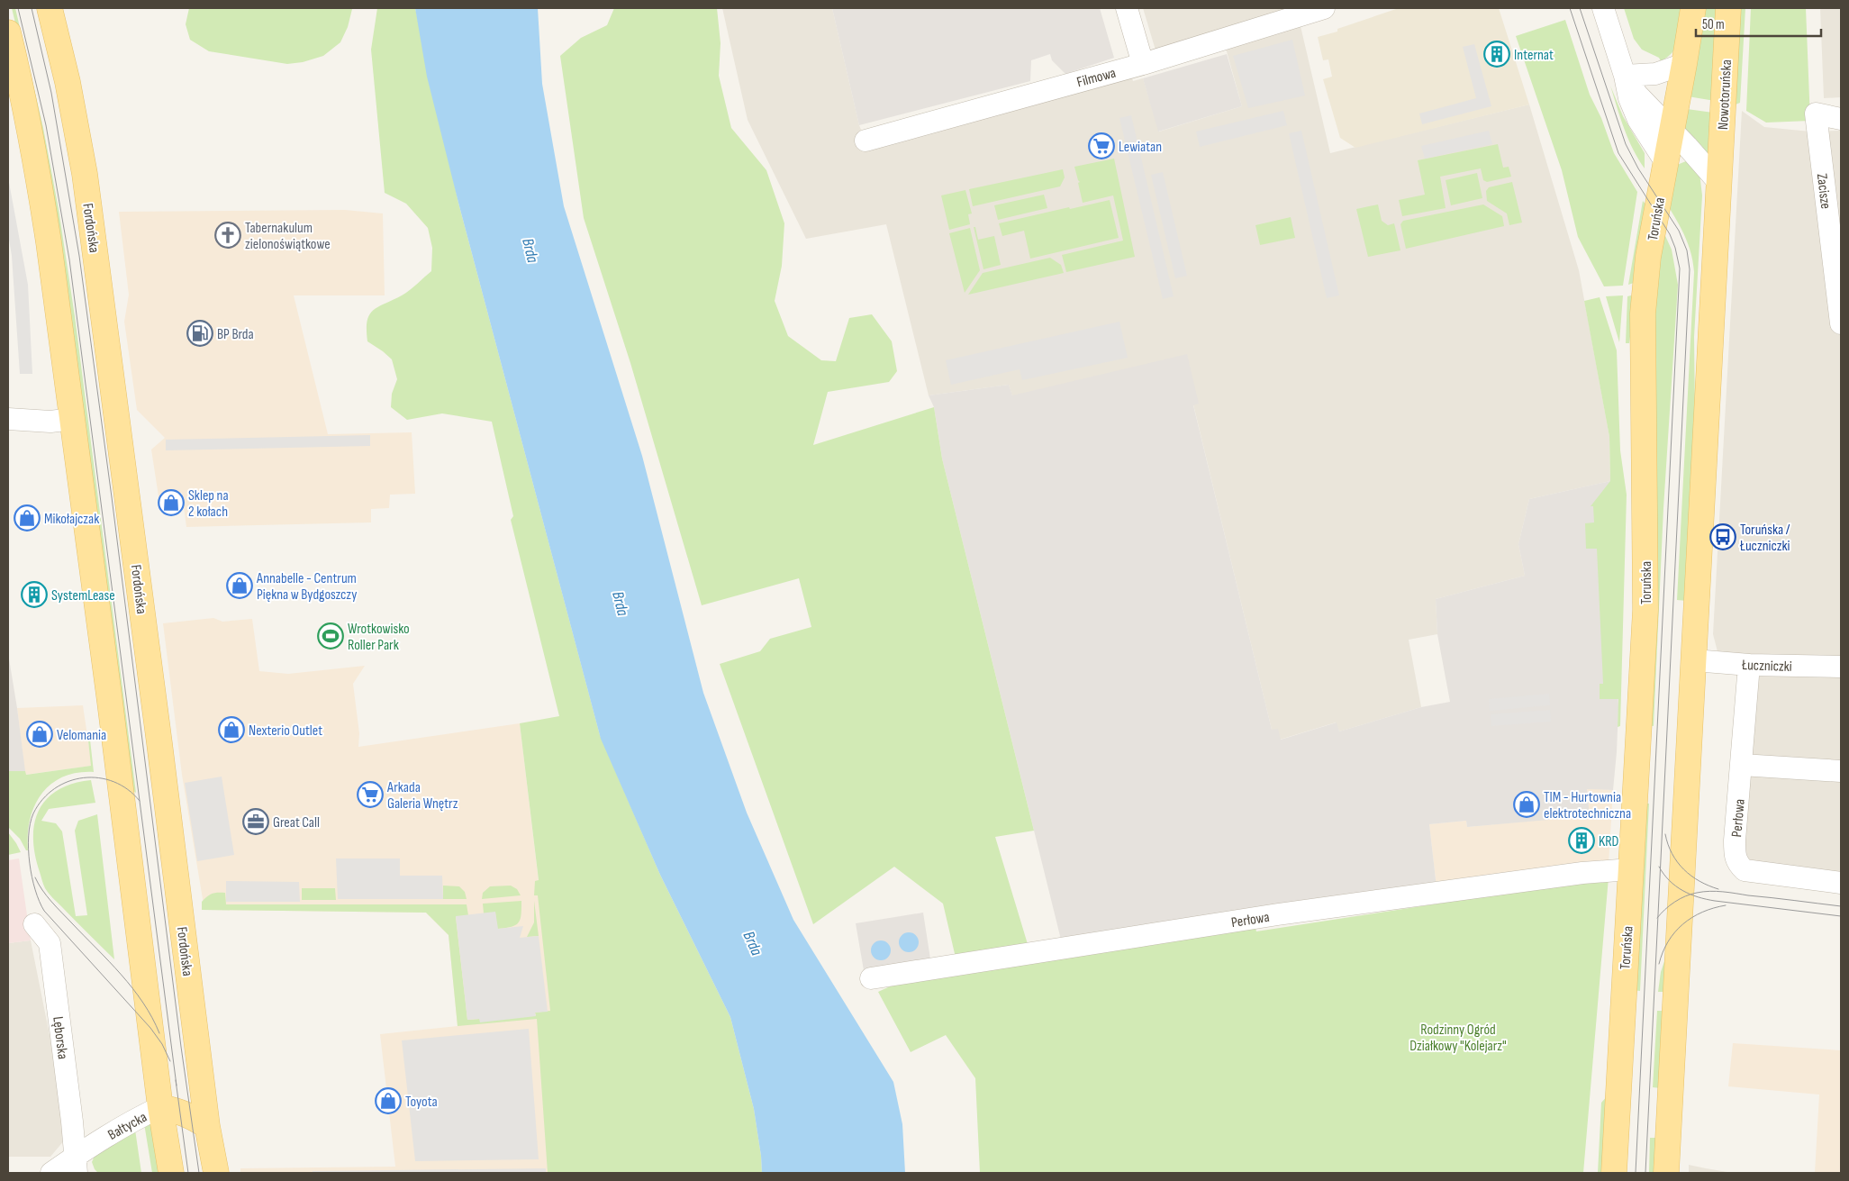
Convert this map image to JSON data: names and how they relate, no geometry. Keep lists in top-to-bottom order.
{
  "streets": {
    "main road": [
      "Nowotoruńska",
      "Toruńska",
      "Fordońska",
      "Bałtycka"
    ],
    "street": [
      "Filmowa",
      "Zacisze",
      "Łuczniczki",
      "Perłowa",
      "Lęborska"
    ]
  },
  "crossings": [
    ["Nowotoruńska", "Łuczniczki"],
    ["Toruńska", "Perłowa"],
    ["Fordońska", "Bałtycka"],
    ["Łuczniczki", "Perłowa"],
    ["Lęborska", "Bałtycka"]
  ],
  "water": ["Brda"],
  "parks": ["Rodzinny Ogród Działkowy \"Kolejarz\""],
  "places": {
    "building": ["Internat", "SystemLease", "KRD"],
    "supermarket": ["Lewiatan", "Arkada Galeria Wnętrz"],
    "church": ["Tabernakulum zielonoświątkowe"],
    "fuel station": ["BP Brda"],
    "shop": [
      "Sklep na 2 kołach",
      "Mikołajczak",
      "Annabelle - Centrum Piękna w Bydgoszczy",
      "Nexterio Outlet",
      "Velomania",
      "TIM - Hurtownia elektrotechniczna",
      "Toyota"
    ],
    "bus stop": ["Toruńska / Łuczniczki"],
    "sports": ["Wrotkowisko Roller Park"],
    "office": ["Great Call"]
  },
  "scale_bar": "50 m"
}
